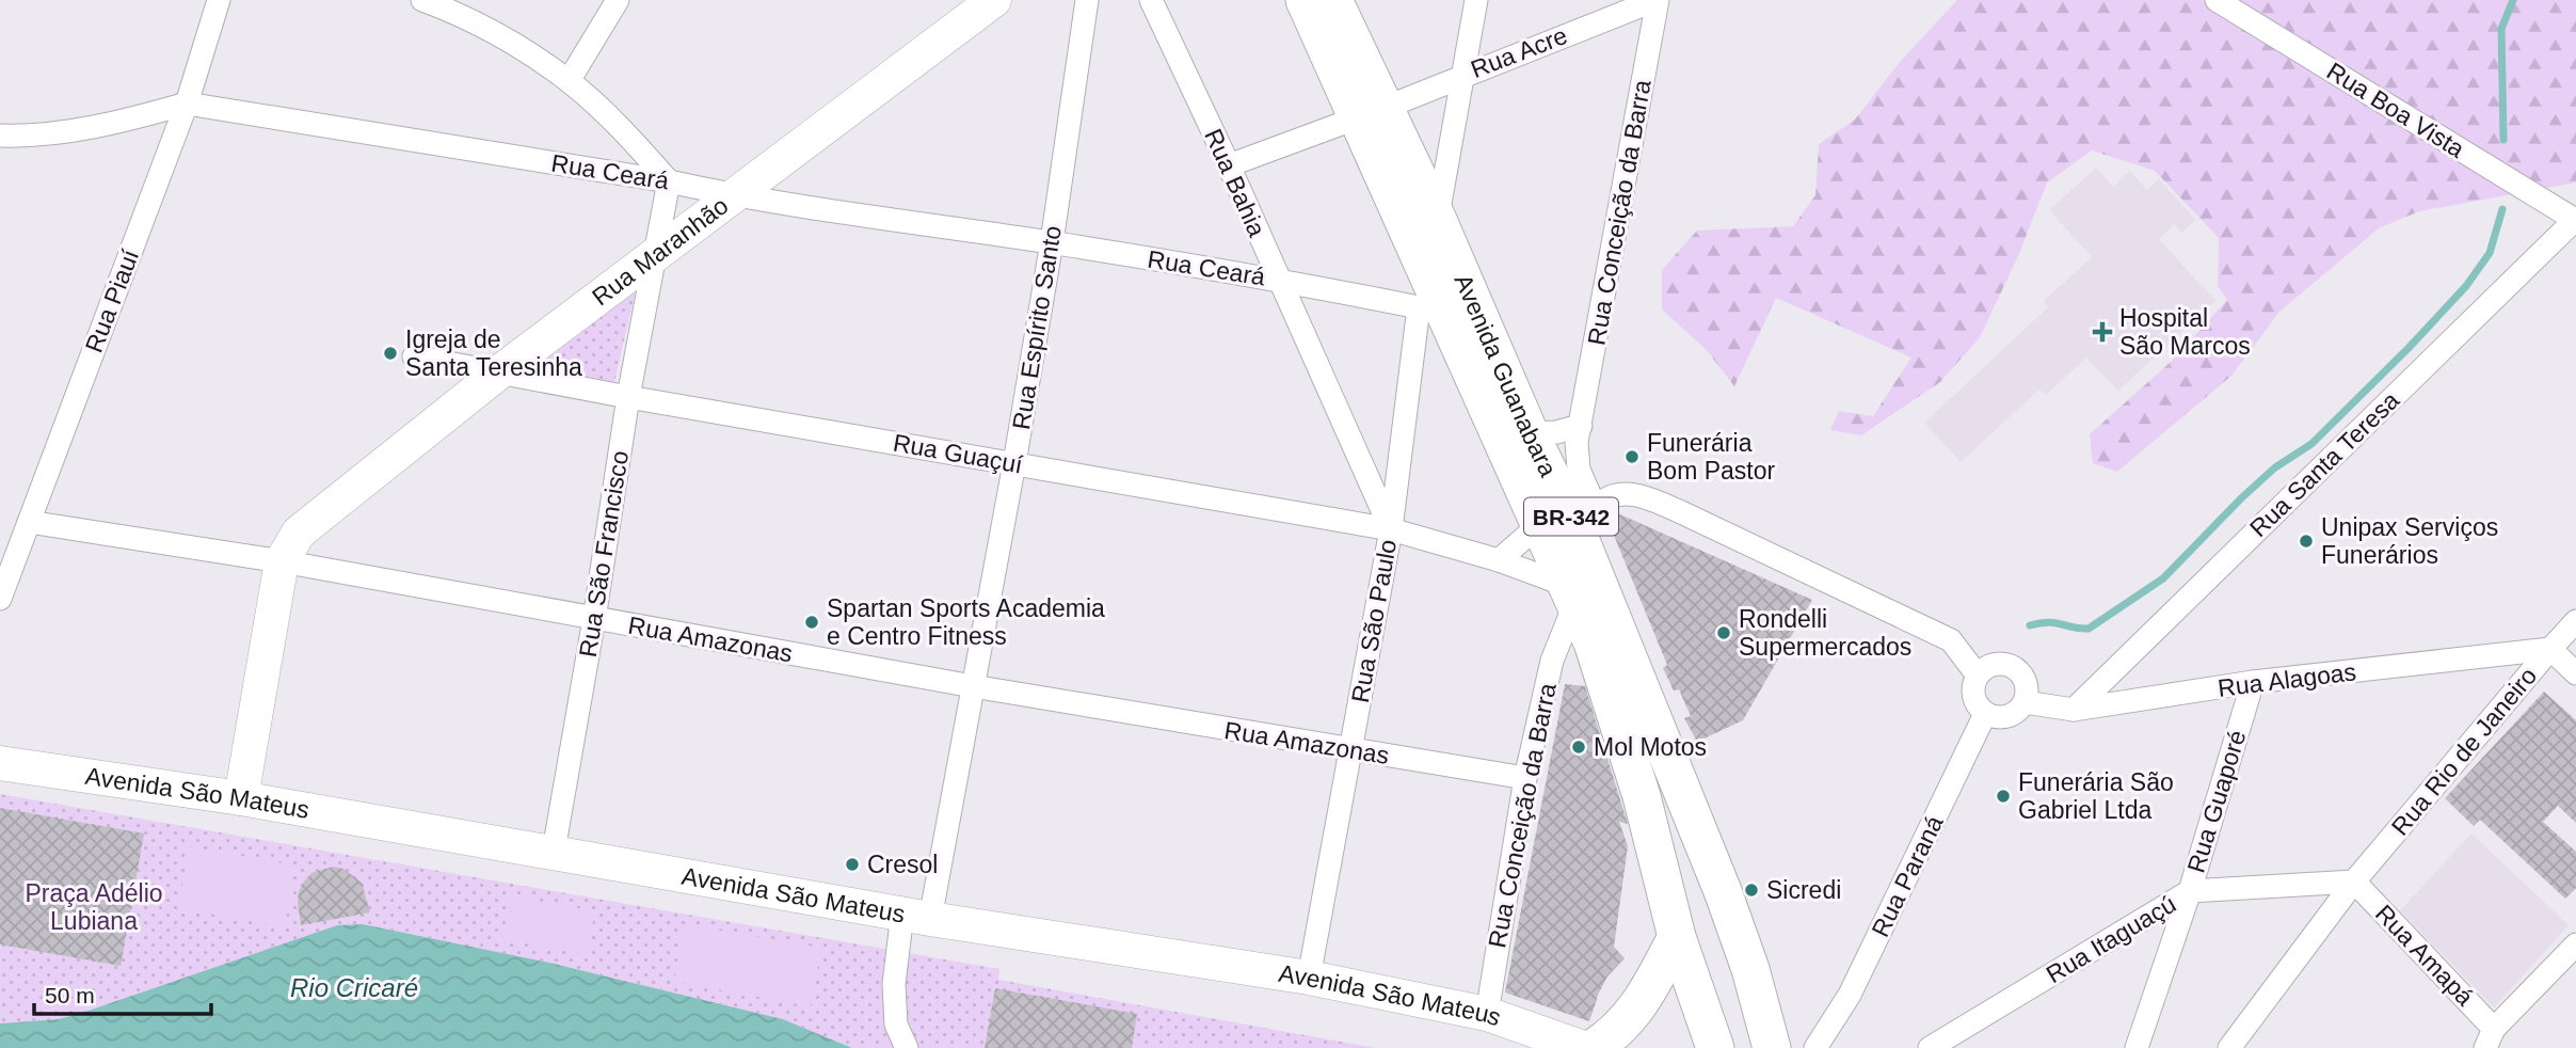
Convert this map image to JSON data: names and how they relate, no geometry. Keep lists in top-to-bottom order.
{
  "streets": {
    "main road": ["Avenida Guanabara", "BR-342"],
    "street": [
      "Rua Acre",
      "Rua Boa Vista",
      "Rua Ceará",
      "Rua Bahia",
      "Rua Conceição da Barra",
      "Rua Maranhão",
      "Rua Piauí",
      "Rua Espírito Santo",
      "Rua Guaçuí",
      "Rua Santa Teresa",
      "Rua São Francisco",
      "Rua São Paulo",
      "Rua Amazonas",
      "Rua Alagoas",
      "Rua Rio de Janeiro",
      "Avenida São Mateus",
      "Rua Guaporé",
      "Rua Paraná",
      "Rua Itaguaçú",
      "Rua Amapá"
    ]
  },
  "crossings": [
    ["Rua Acre", "Rua Bahia"],
    ["Rua Acre", "Rua Conceição da Barra"],
    ["Rua Acre", "Avenida Guanabara"],
    ["Rua Boa Vista", "Rua Santa Teresa"],
    ["Rua Ceará", "Rua Bahia"],
    ["Rua Ceará", "Rua Maranhão"],
    ["Rua Ceará", "Rua Piauí"],
    ["Rua Ceará", "Rua Espírito Santo"],
    ["Rua Ceará", "Avenida Guanabara"],
    ["Rua Ceará", "Rua São Francisco"],
    ["Rua Ceará", "Rua São Paulo"],
    ["Rua Bahia", "Rua Guaçuí"],
    ["Rua Bahia", "Rua São Paulo"],
    ["Rua Conceição da Barra", "Avenida Guanabara"],
    ["Rua Conceição da Barra", "Rua Amazonas"],
    ["Rua Conceição da Barra", "Avenida São Mateus"],
    ["Rua Maranhão", "Rua Guaçuí"],
    ["Rua Maranhão", "Rua São Francisco"],
    ["Rua Maranhão", "Rua Amazonas"],
    ["Rua Maranhão", "Avenida São Mateus"],
    ["Rua Piauí", "Rua Amazonas"],
    ["Rua Espírito Santo", "Rua Guaçuí"],
    ["Rua Espírito Santo", "Rua Amazonas"],
    ["Rua Espírito Santo", "Avenida São Mateus"],
    ["Avenida Guanabara", "Rua São Paulo"],
    ["Rua Guaçuí", "Rua São Francisco"],
    ["Rua Guaçuí", "Rua São Paulo"],
    ["Rua Santa Teresa", "Rua Alagoas"],
    ["Rua São Francisco", "Rua Amazonas"],
    ["Rua São Francisco", "Avenida São Mateus"],
    ["Rua São Paulo", "Rua Amazonas"],
    ["Rua São Paulo", "Avenida São Mateus"],
    ["Rua Alagoas", "Rua Rio de Janeiro"],
    ["Rua Alagoas", "Rua Guaporé"],
    ["Rua Alagoas", "Rua Paraná"],
    ["Rua Rio de Janeiro", "Rua Itaguaçú"],
    ["Rua Rio de Janeiro", "Rua Amapá"],
    ["Rua Guaporé", "Rua Itaguaçú"],
    ["Rua Itaguaçú", "Rua Amapá"]
  ],
  "water": ["Rio Cricaré"],
  "parks": ["Praça Adélio Lubiana"],
  "places": {
    "health": ["Hospital São Marcos"],
    "other": [
      "Igreja de Santa Teresinha",
      "Funerária Bom Pastor",
      "Unipax Serviços Funerários",
      "Spartan Sports Academia e Centro Fitness",
      "Rondelli Supermercados",
      "Mol Motos",
      "Funerária São Gabriel Ltda",
      "Cresol",
      "Sicredi"
    ]
  },
  "scale_bar": "50 m"
}
